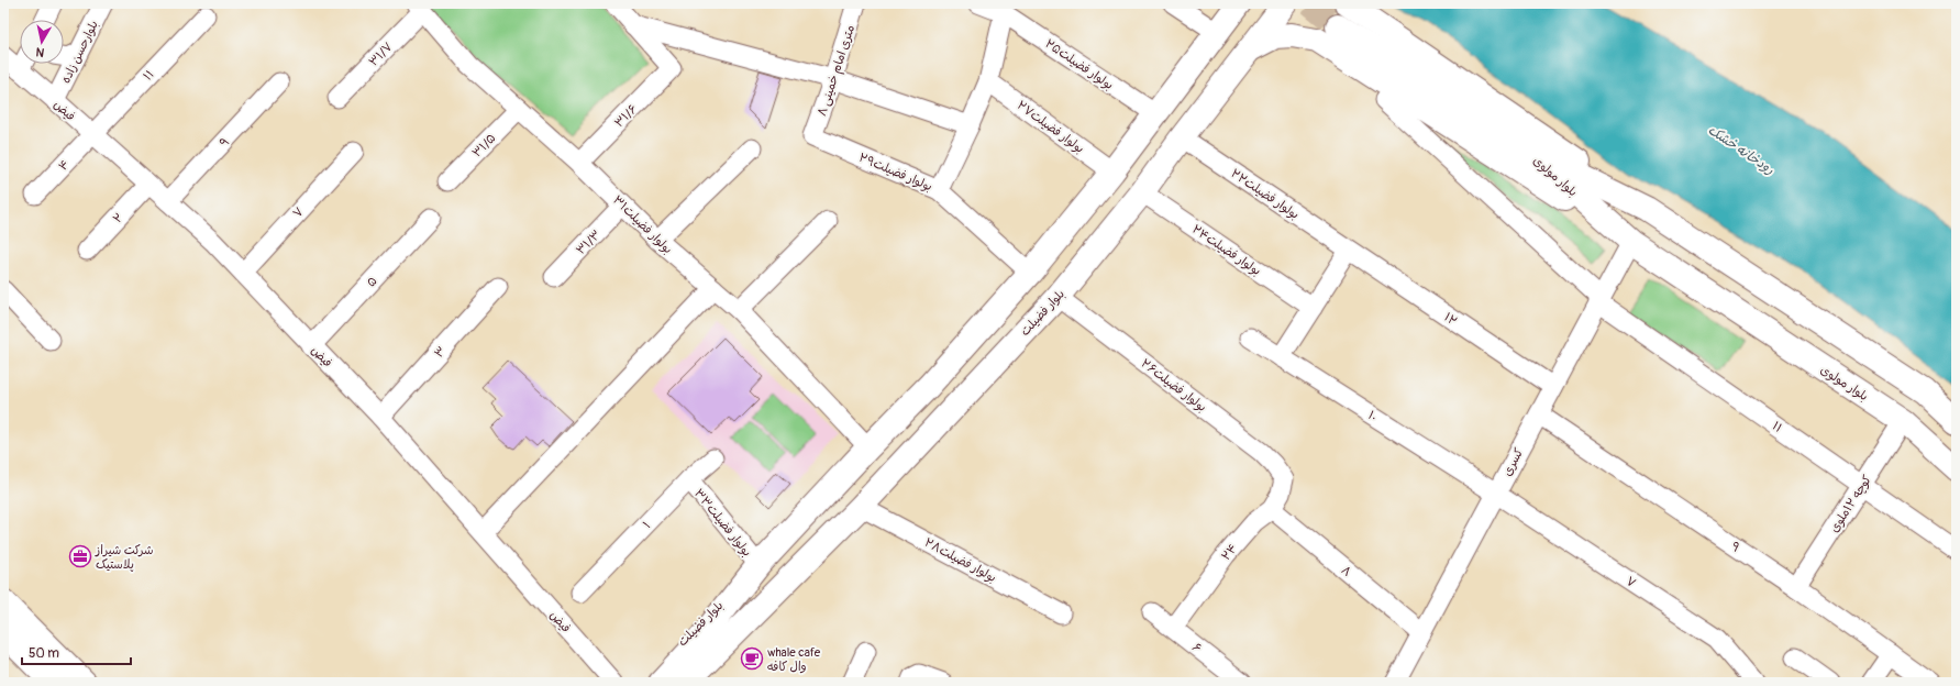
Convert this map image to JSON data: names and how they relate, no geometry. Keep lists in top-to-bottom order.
{
  "streets": {
    "main road": ["بلوار مولوی", "بلوار فضیلت"],
    "street": [
      "بلوارحسن زاده",
      "۳۱/۷",
      "بولوار فضیلت۲۵",
      "۸ متری امام خمینی",
      "۱۱",
      "فیض",
      "۳۱/۶",
      "بولوار فضیلت۲۷",
      "۹",
      "۳۱/۵",
      "۴",
      "بولوار فضیلت۲۹",
      "بولوار فضیلت۲۲",
      "۷",
      "۲",
      "بولوار فضیلت۳۱",
      "۳۱/۳",
      "بولوار فضیلت۲۴",
      "۵",
      "۱۲",
      "۳",
      "بولوار فضیلت۲۶",
      "۱۰",
      "کسری",
      "کوچه ۱۲ملوی",
      "بولوار فضیلت۳۳",
      "۱",
      "۲۴",
      "بولوار فضیلت۲۸",
      "۸",
      "۶"
    ]
  },
  "crossings": [
    ["بلوارحسن زاده", "فیض"],
    ["۳۱/۷", "بولوار فضیلت۳۱"],
    ["بولوار فضیلت۲۵", "بلوار فضیلت"],
    ["۸ متری امام خمینی", "بولوار فضیلت۲۹"],
    ["۱۱", "فیض"],
    ["۱۱", "۴"],
    ["۱۱", "کسری"],
    ["۱۱", "کوچه ۱۲ملوی"],
    ["فیض", "۹"],
    ["فیض", "۴"],
    ["فیض", "۷"],
    ["فیض", "۲"],
    ["فیض", "۵"],
    ["فیض", "۳"],
    ["۳۱/۶", "بولوار فضیلت۳۱"],
    ["بولوار فضیلت۲۷", "بلوار فضیلت"],
    ["۹", "کسری"],
    ["۹", "کوچه ۱۲ملوی"],
    ["۳۱/۵", "بولوار فضیلت۳۱"],
    ["بولوار فضیلت۲۹", "بلوار فضیلت"],
    ["بلوار مولوی", "کسری"],
    ["بلوار مولوی", "کوچه ۱۲ملوی"],
    ["بولوار فضیلت۲۲", "بلوار فضیلت"],
    ["بولوار فضیلت۲۲", "۱۲"],
    ["۷", "۱۰"],
    ["۷", "کسری"],
    ["بولوار فضیلت۳۱", "۳۱/۳"],
    ["بولوار فضیلت۳۱", "بلوار فضیلت"],
    ["بولوار فضیلت۲۴", "بلوار فضیلت"],
    ["بلوار فضیلت", "بولوار فضیلت۲۶"],
    ["بلوار فضیلت", "بولوار فضیلت۳۳"],
    ["بلوار فضیلت", "بولوار فضیلت۲۸"],
    ["۱۲", "کسری"],
    ["بولوار فضیلت۲۶", "۲۴"],
    ["۱۰", "کسری"],
    ["کسری", "۸"],
    ["بولوار فضیلت۳۳", "۱"],
    ["۲۴", "۸"],
    ["۲۴", "۶"]
  ],
  "water": ["رودخانه خشک"],
  "places": {
    "office": ["شرکت شیراز پلاستیک"],
    "cafe": ["whale cafe وال کافه"]
  },
  "scale_bar": "50 m",
  "north": "bottom"
}
